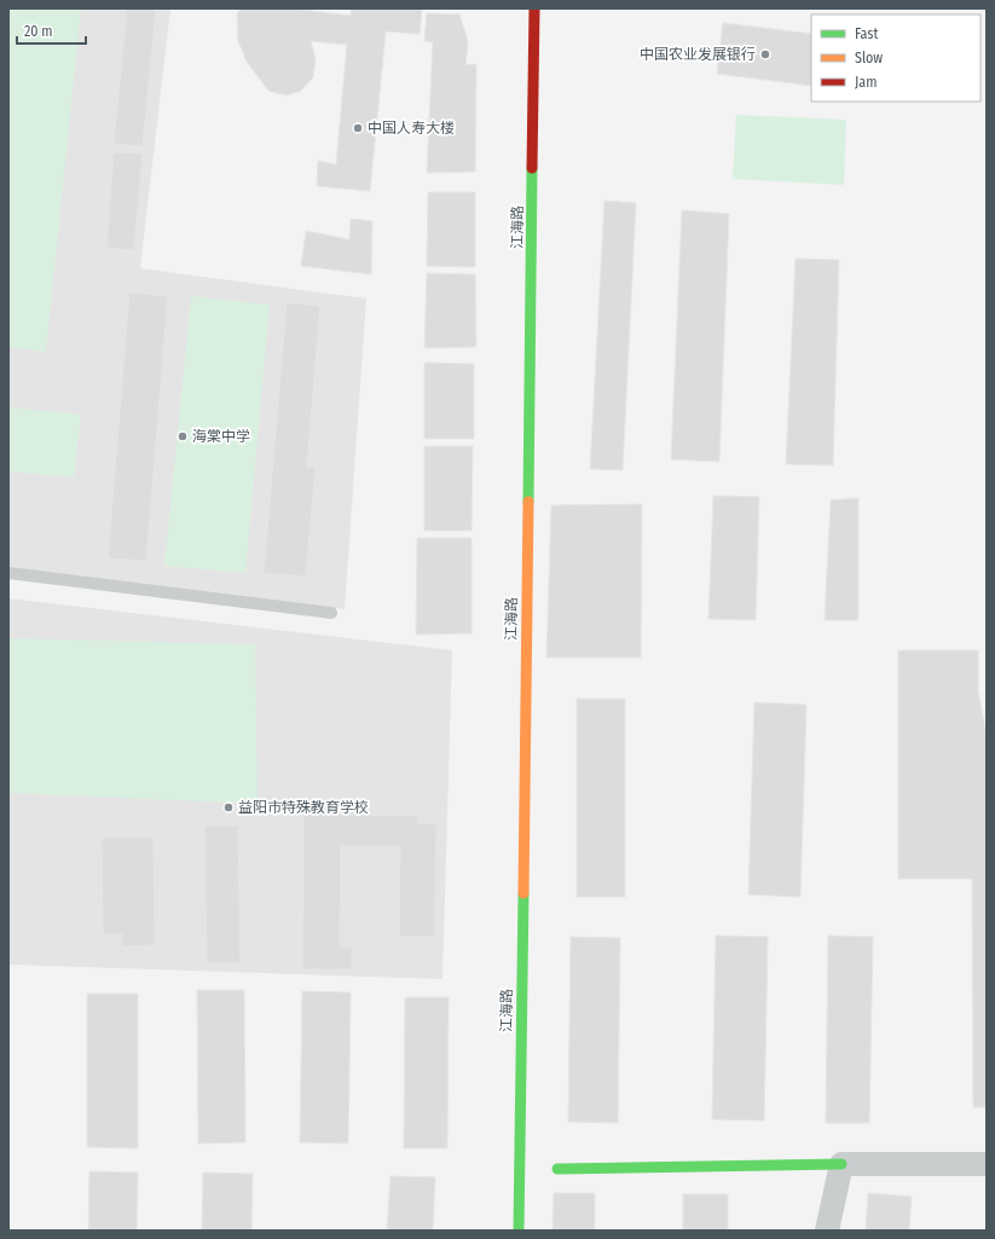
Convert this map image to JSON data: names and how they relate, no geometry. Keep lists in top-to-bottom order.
{
  "streets": {
    "street": ["江海路"]
  },
  "places": [
    "中国农业发展银行",
    "中国人寿大楼",
    "海棠中学",
    "益阳市特殊教育学校"
  ],
  "legend": ["Fast", "Slow", "Jam"],
  "scale_bar": "20 m"
}
